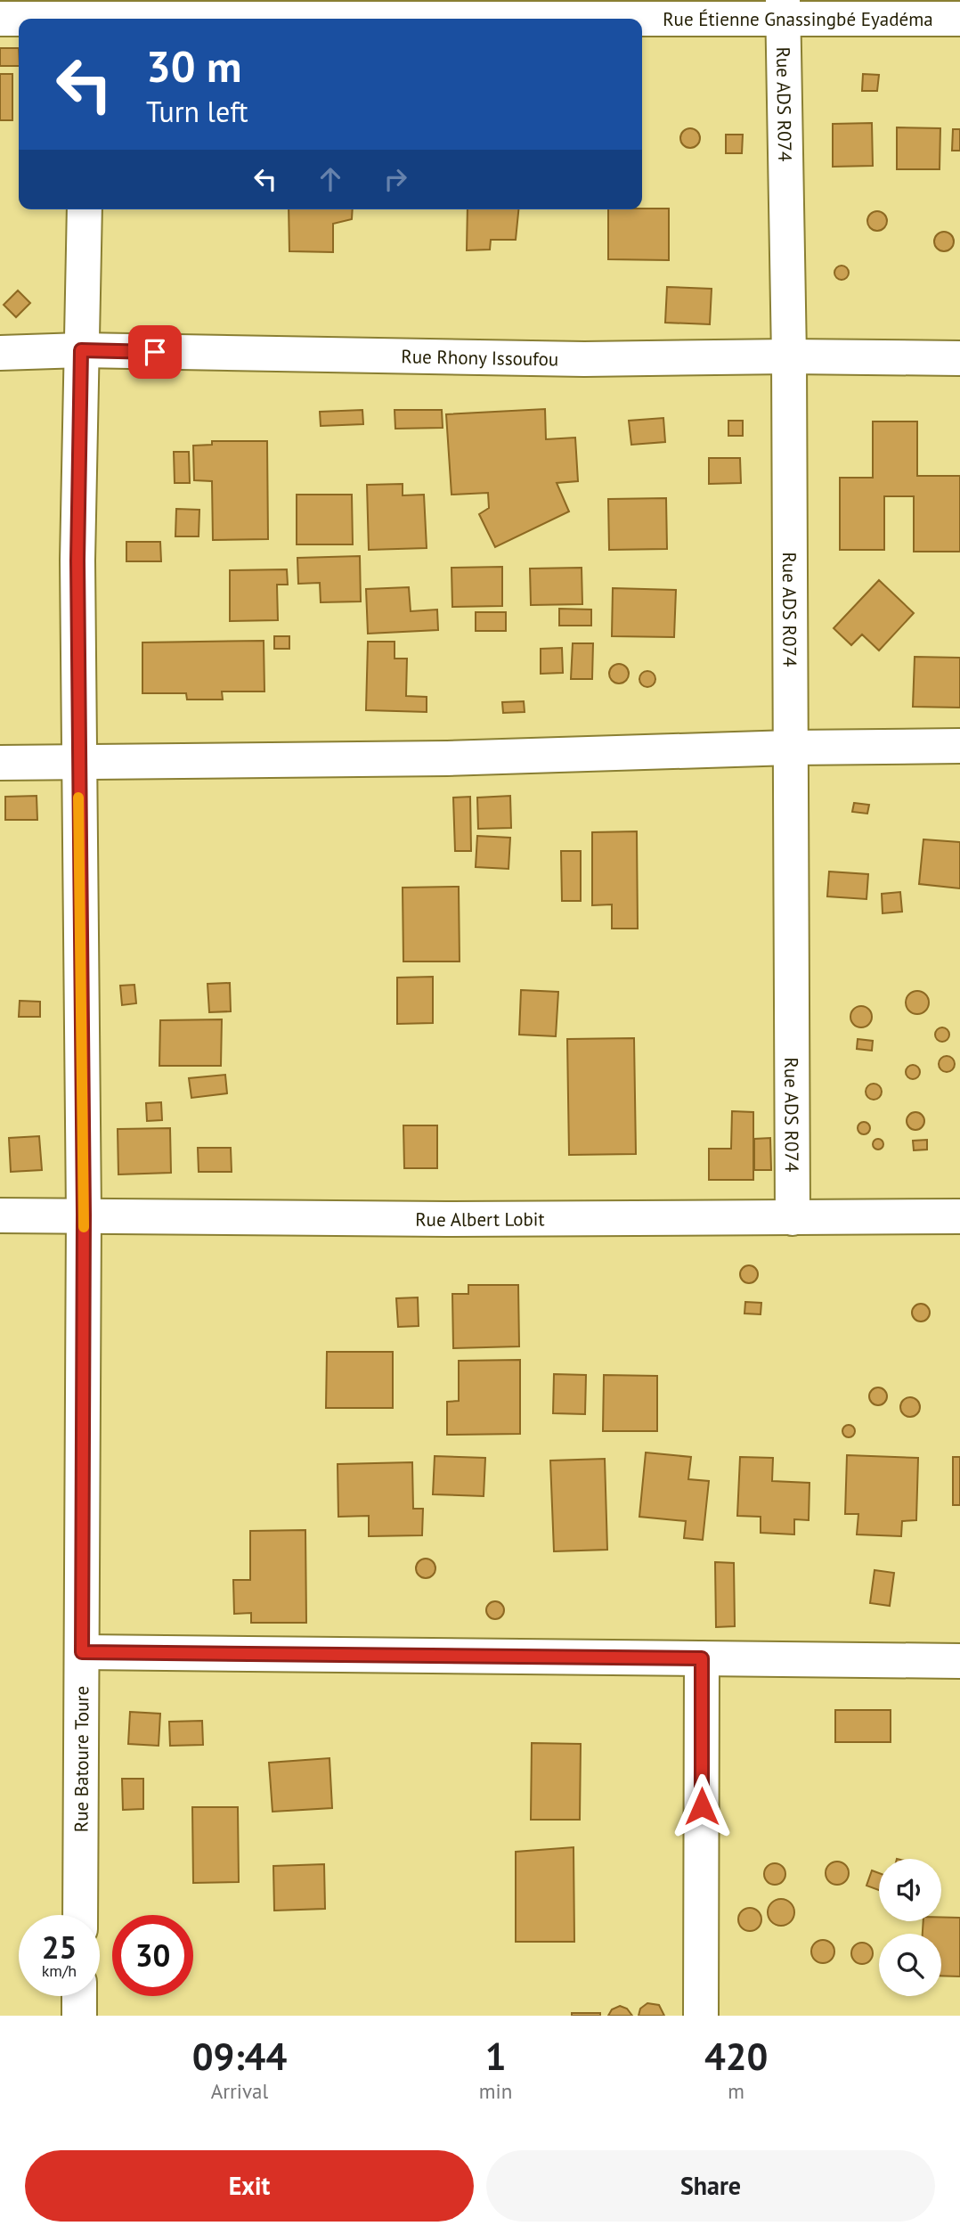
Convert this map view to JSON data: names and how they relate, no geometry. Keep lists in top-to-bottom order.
{
  "streets": {
    "street": [
      "Rue Étienne Gnassingbé Eyadéma",
      "Rue ADS R074",
      "Rue Rhony Issoufou",
      "Rue Albert Lobit",
      "Rue Batoure Toure"
    ]
  },
  "crossings": [
    ["Rue Étienne Gnassingbé Eyadéma", "Rue ADS R074"],
    ["Rue ADS R074", "Rue Rhony Issoufou"],
    ["Rue ADS R074", "Rue Albert Lobit"],
    ["Rue Rhony Issoufou", "Rue Batoure Toure"],
    ["Rue Albert Lobit", "Rue Batoure Toure"]
  ],
  "page": {
    "turn": ["30 m", "Turn left"],
    "speed": "25 km/h",
    "limit": "30",
    "eta": [
      "09:44",
      "Arrival",
      "1",
      "min",
      "420",
      "m"
    ],
    "buttons": ["Exit", "Share"]
  }
}
